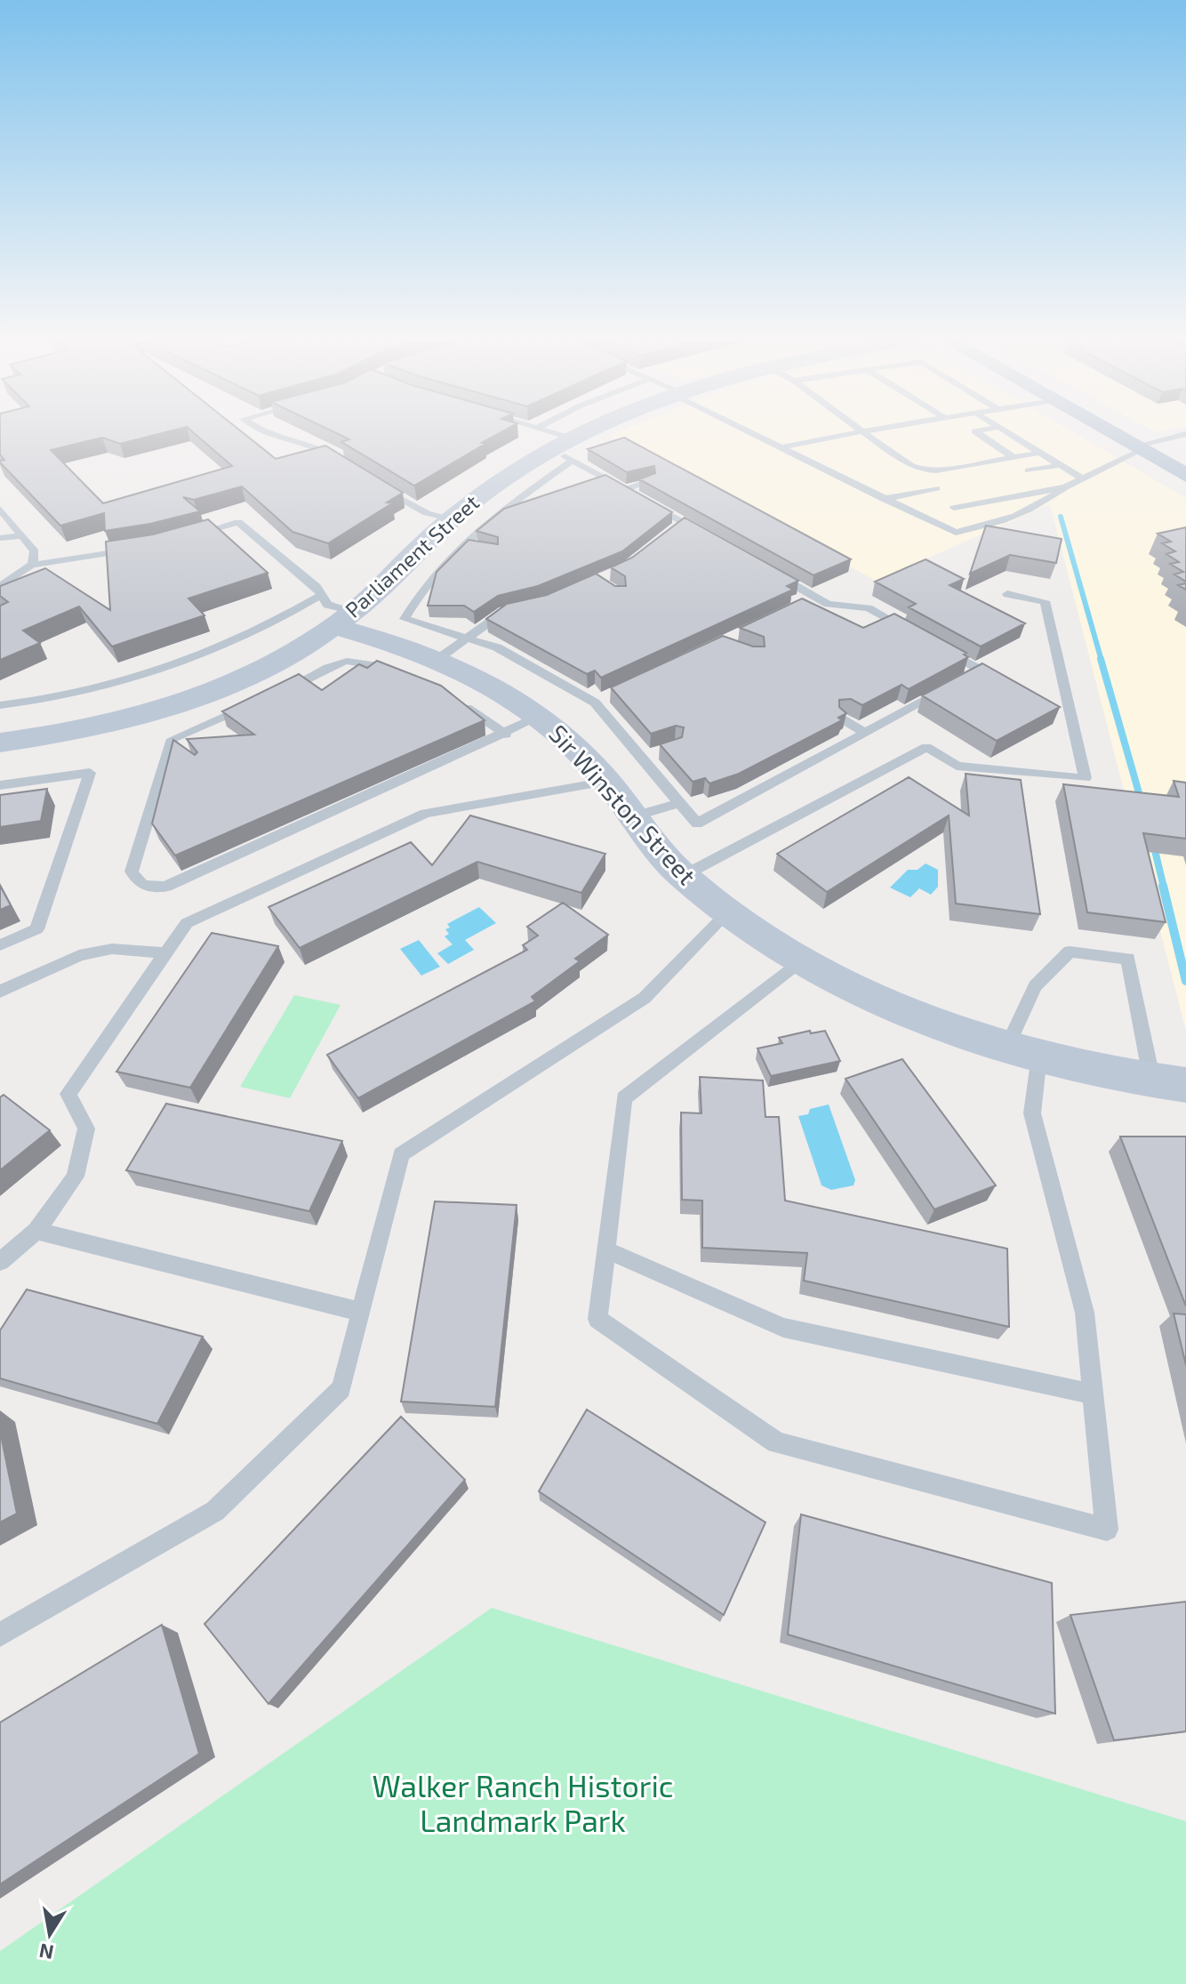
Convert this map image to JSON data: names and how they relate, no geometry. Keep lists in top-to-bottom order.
{
  "streets": {
    "street": ["Parliament Street", "Sir Winston Street"]
  },
  "crossings": [
    ["Parliament Street", "Sir Winston Street"]
  ],
  "parks": ["Walker Ranch Historic Landmark Park"],
  "north": "bottom"
}
